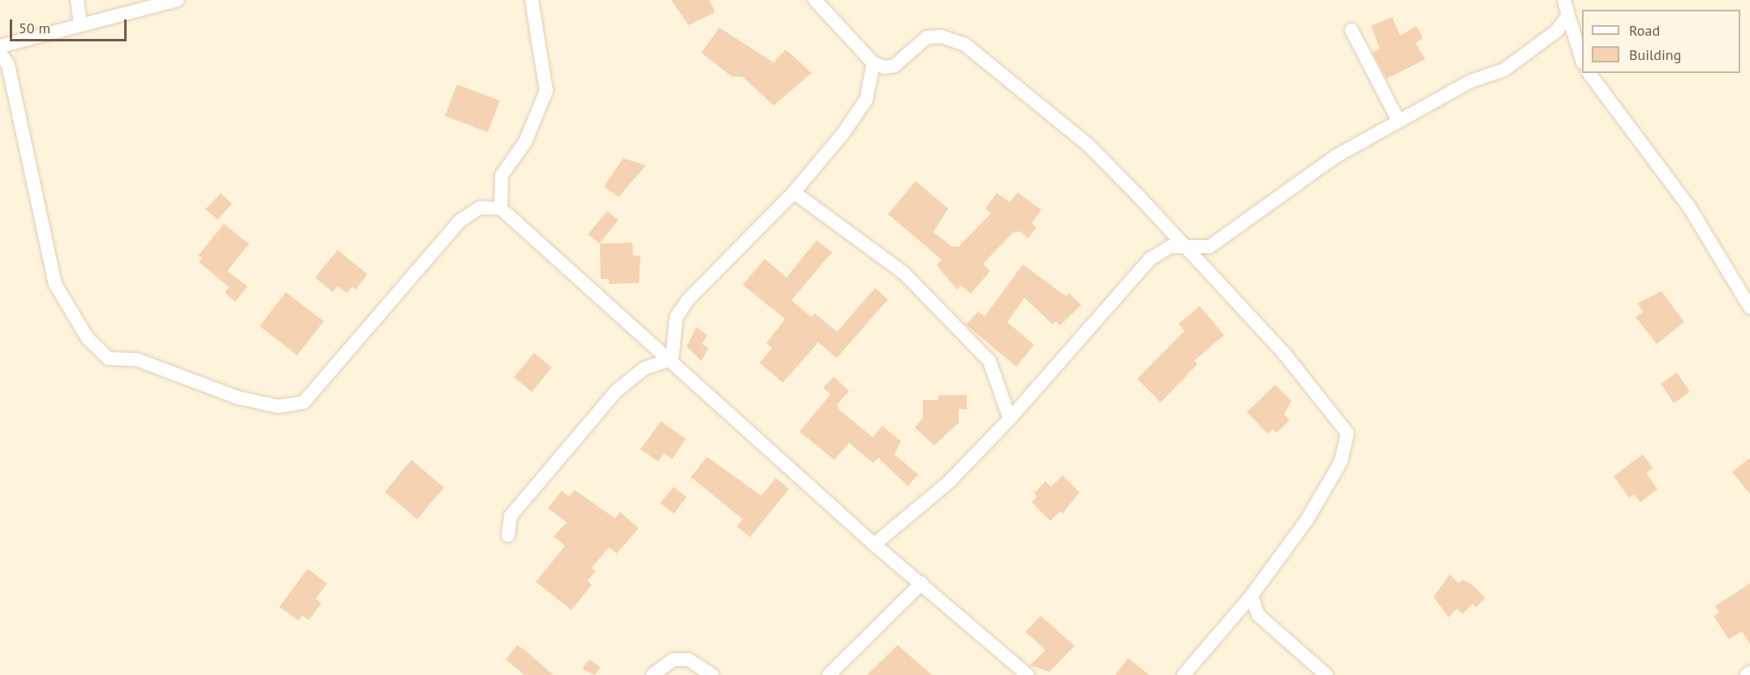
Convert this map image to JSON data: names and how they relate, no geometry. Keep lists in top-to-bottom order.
{
  "legend": ["Road", "Building"],
  "scale_bar": "50 m"
}
